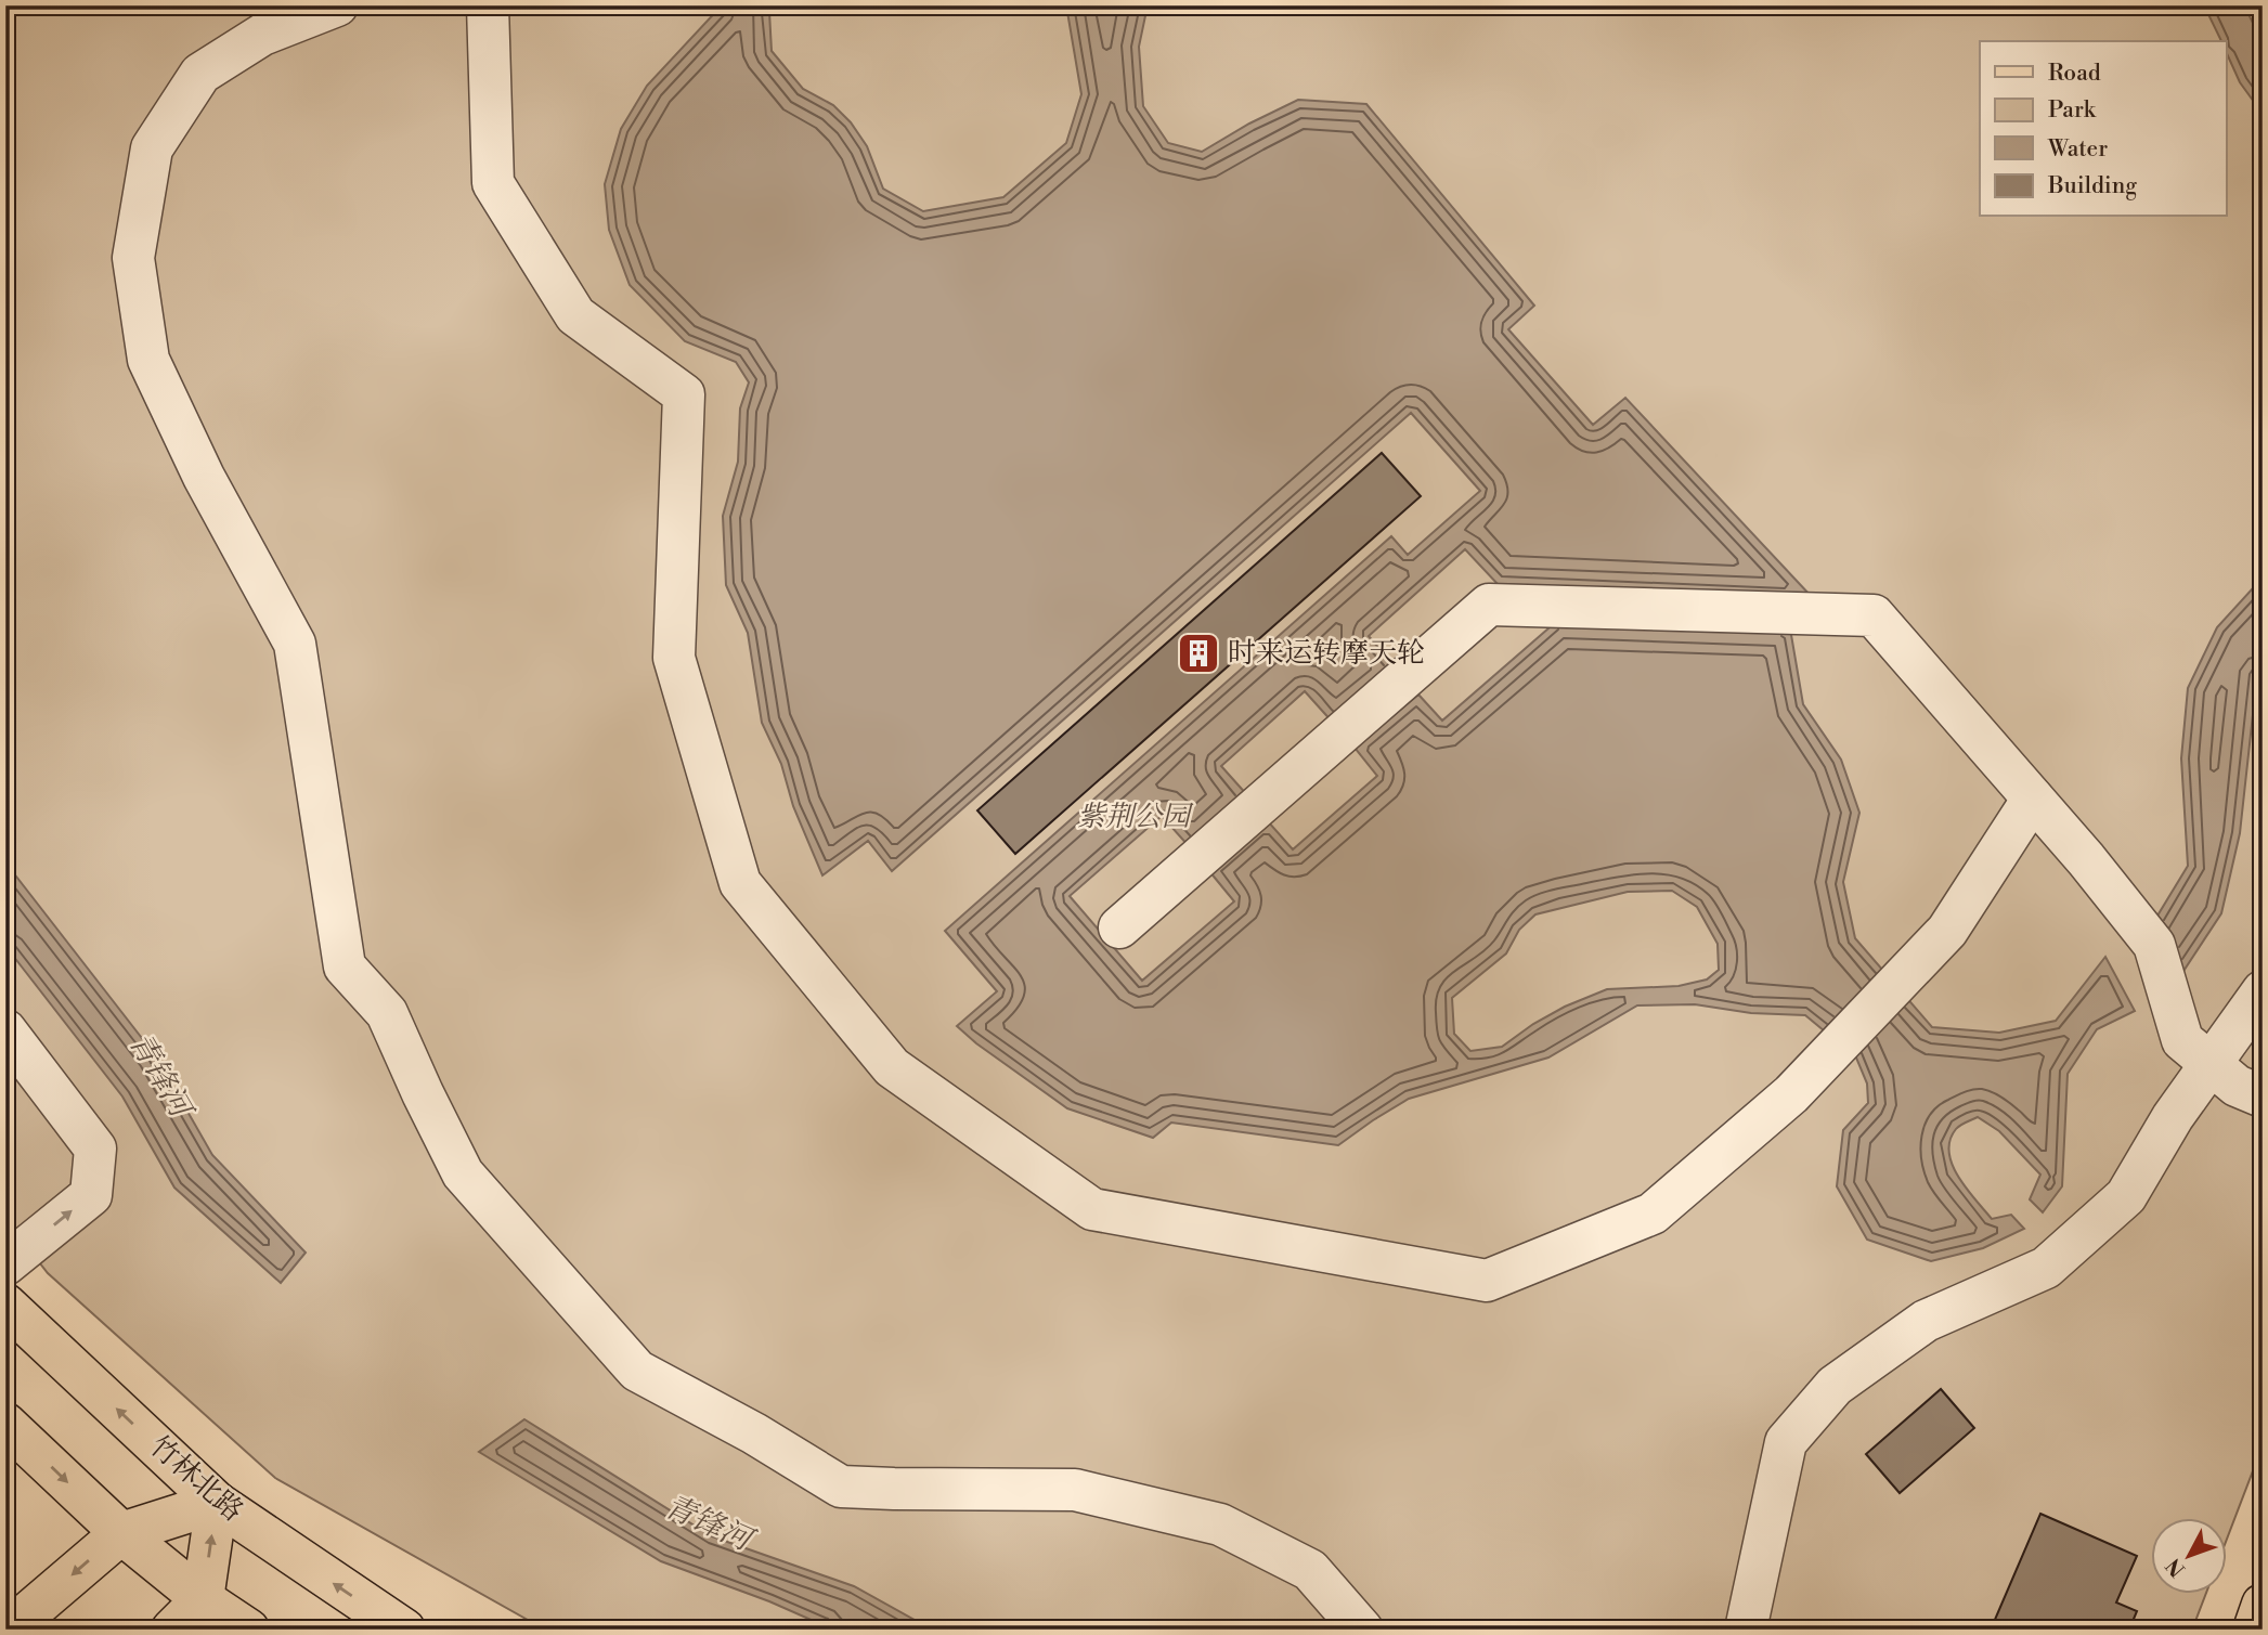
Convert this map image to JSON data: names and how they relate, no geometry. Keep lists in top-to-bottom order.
{
  "streets": {
    "main road": ["竹林北路"]
  },
  "water": ["青锋河"],
  "parks": ["紫荆公园"],
  "places": {
    "building": ["时来运转摩天轮"]
  },
  "legend": [
    "Road",
    "Park",
    "Water",
    "Building"
  ],
  "north": "bottom left"
}
